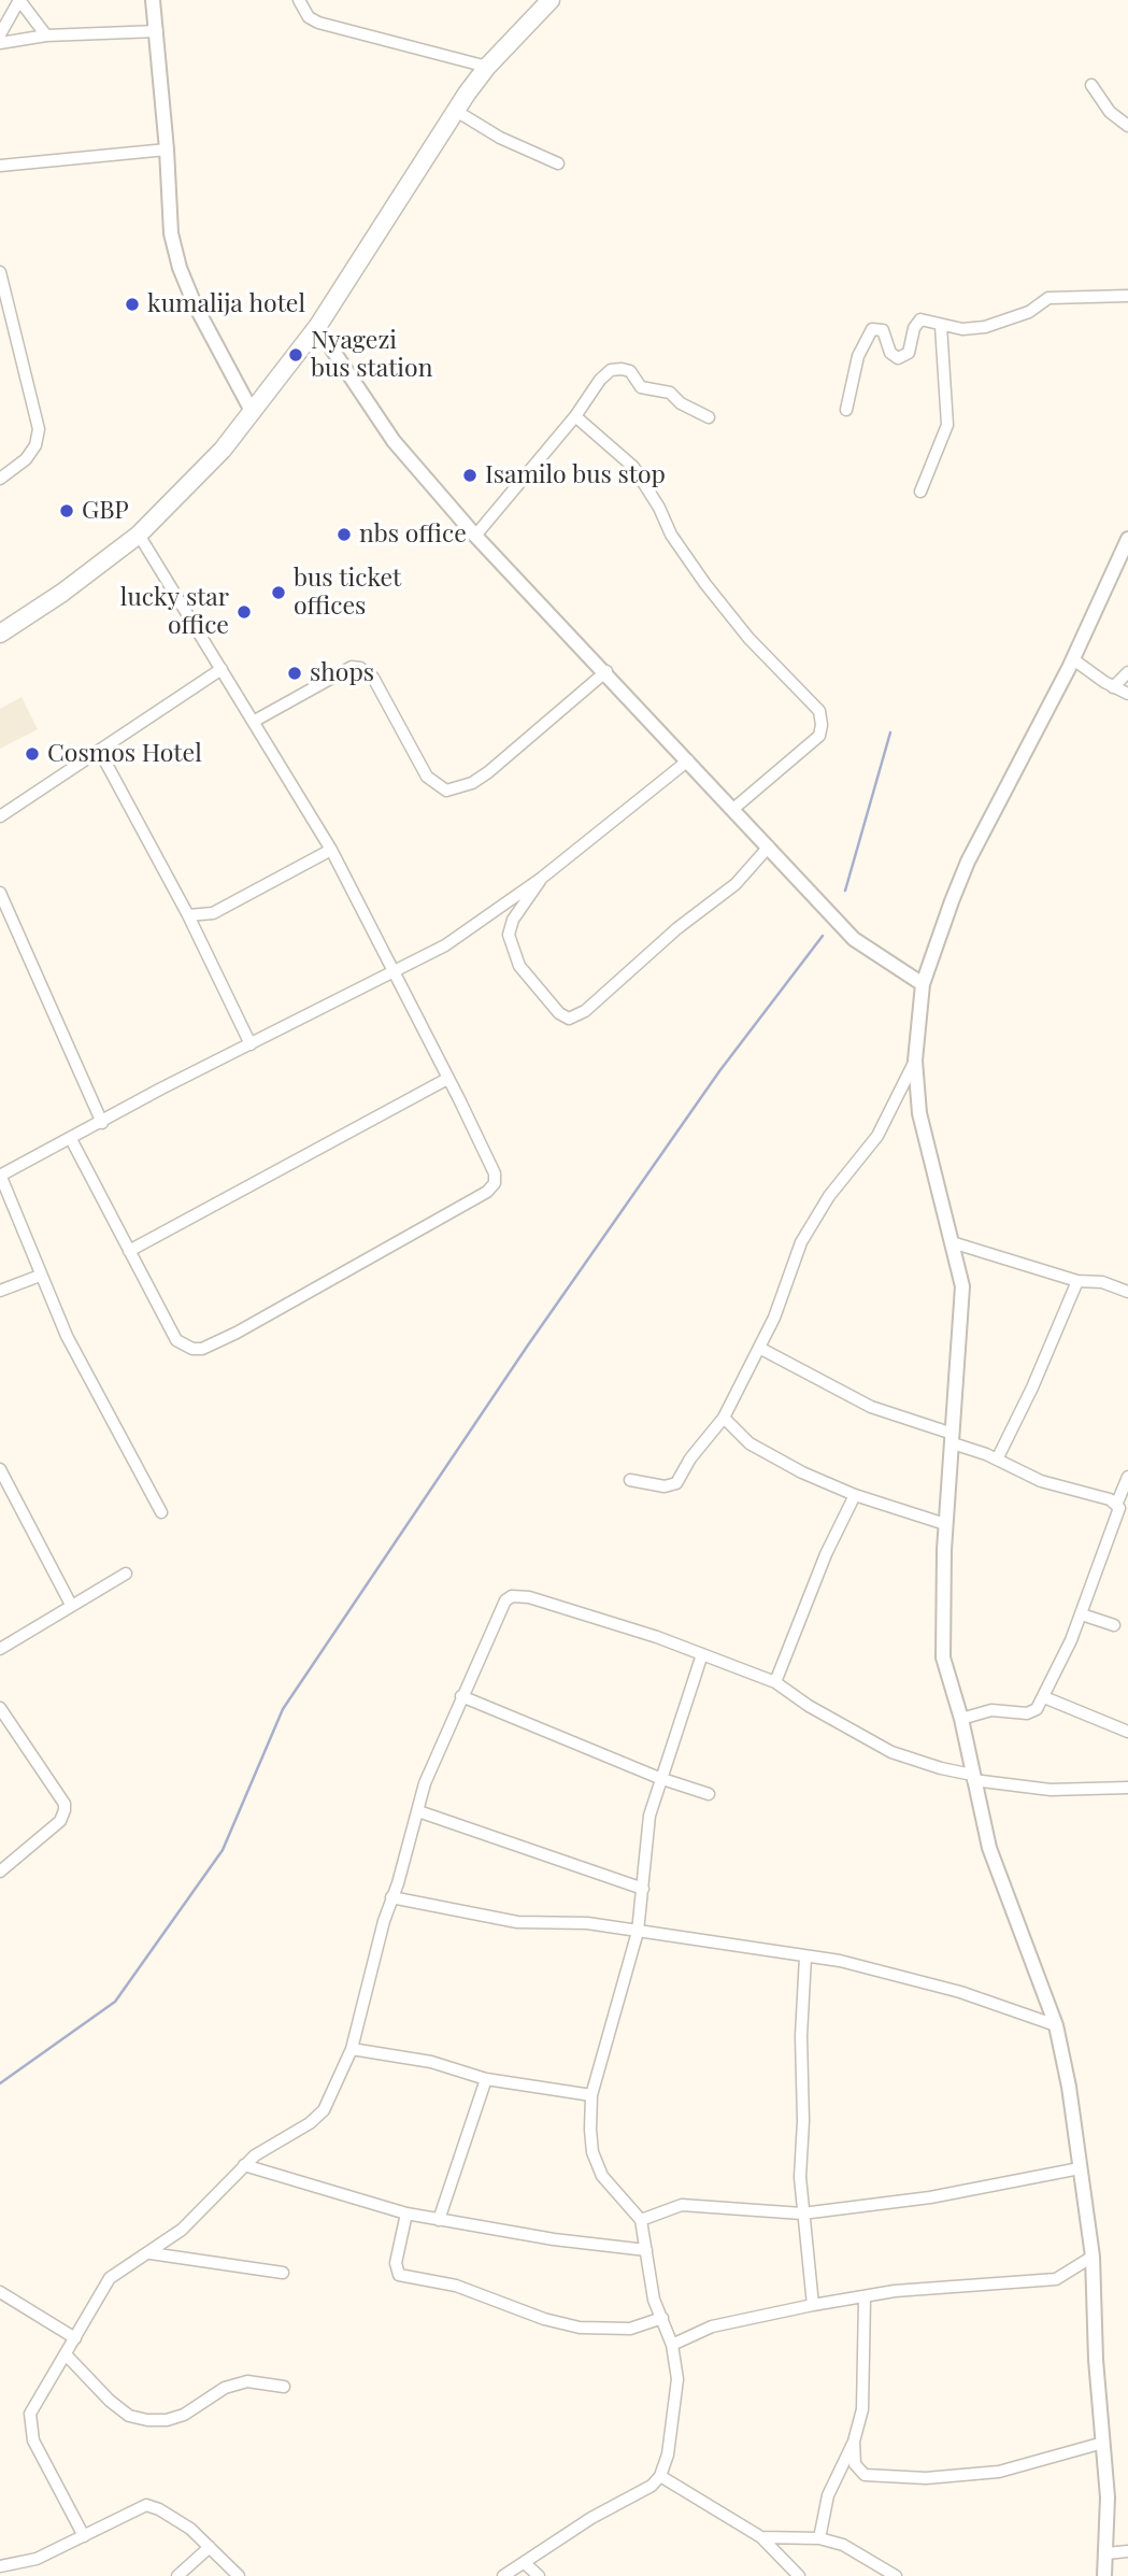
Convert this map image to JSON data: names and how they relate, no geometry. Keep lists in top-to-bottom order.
{
  "places": [
    "kumalija hotel",
    "Nyagezi bus station",
    "Isamilo bus stop",
    "GBP",
    "nbs office",
    "bus ticket offices",
    "lucky star office",
    "shops",
    "Cosmos Hotel"
  ]
}
